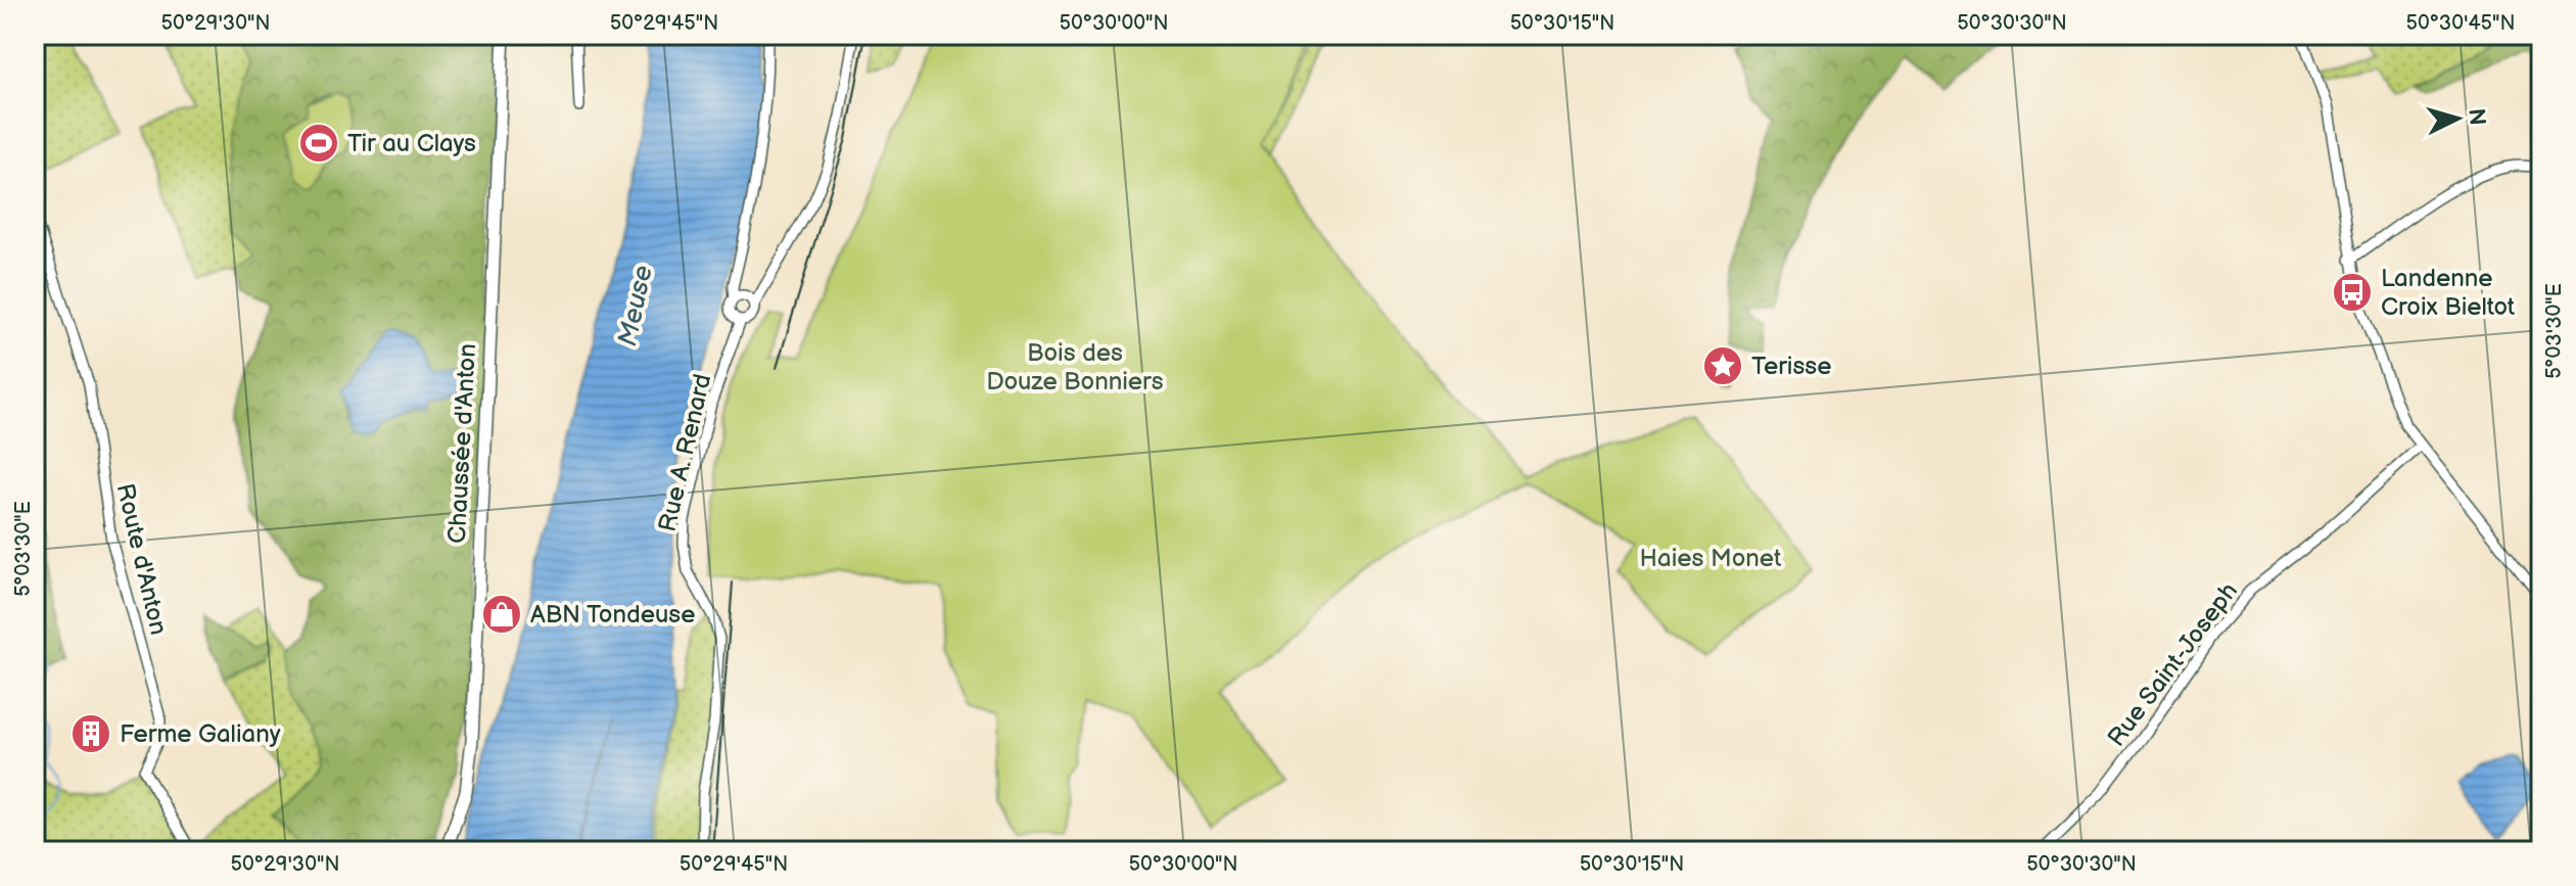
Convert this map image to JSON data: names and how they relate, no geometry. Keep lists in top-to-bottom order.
{
  "streets": {
    "main road": ["Chaussée d'Anton"],
    "street": ["Rue A. Renard", "Route d'Anton", "Rue Saint-Joseph"]
  },
  "water": ["Meuse"],
  "parks": ["Bois des Douze Bonniers", "Haies Monet"],
  "places": {
    "sports": ["Tir au Clays"],
    "bus stop": ["Landenne Croix Bieltot"],
    "place": ["Terisse"],
    "shop": ["ABN Tondeuse"],
    "building": ["Ferme Galiany"]
  },
  "north": "right",
  "coordinates": [
    "50°29'30\"N",
    "50°29'45\"N",
    "50°30'00\"N",
    "50°30'15\"N",
    "50°30'30\"N",
    "50°30'45\"N",
    "5°03'30\"E"
  ]
}
